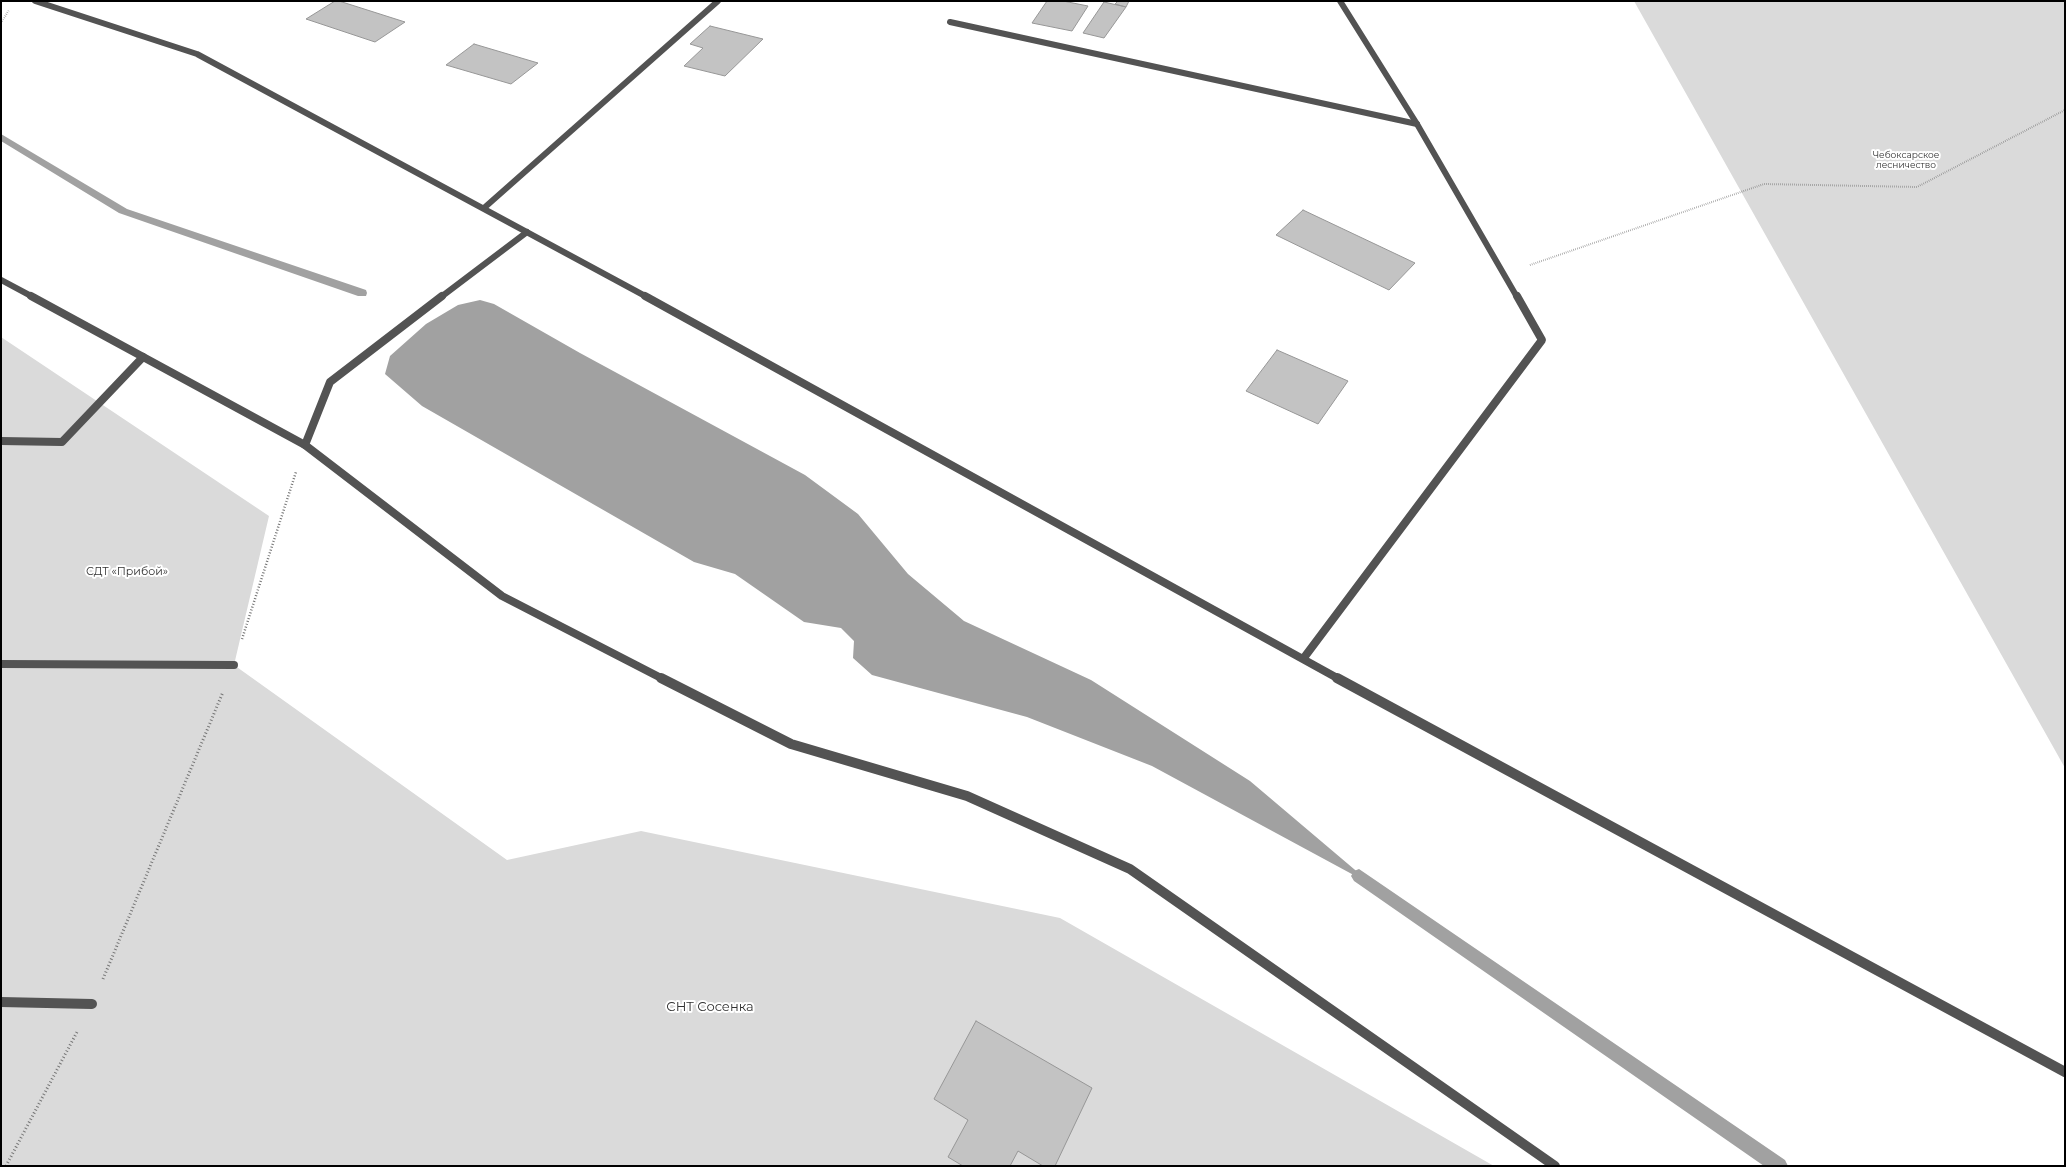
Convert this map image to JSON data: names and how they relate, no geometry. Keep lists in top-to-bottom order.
{
  "parks": ["Чебоксарское лесничество", "СДТ «Прибой»", "СНТ Сосенка"]
}
